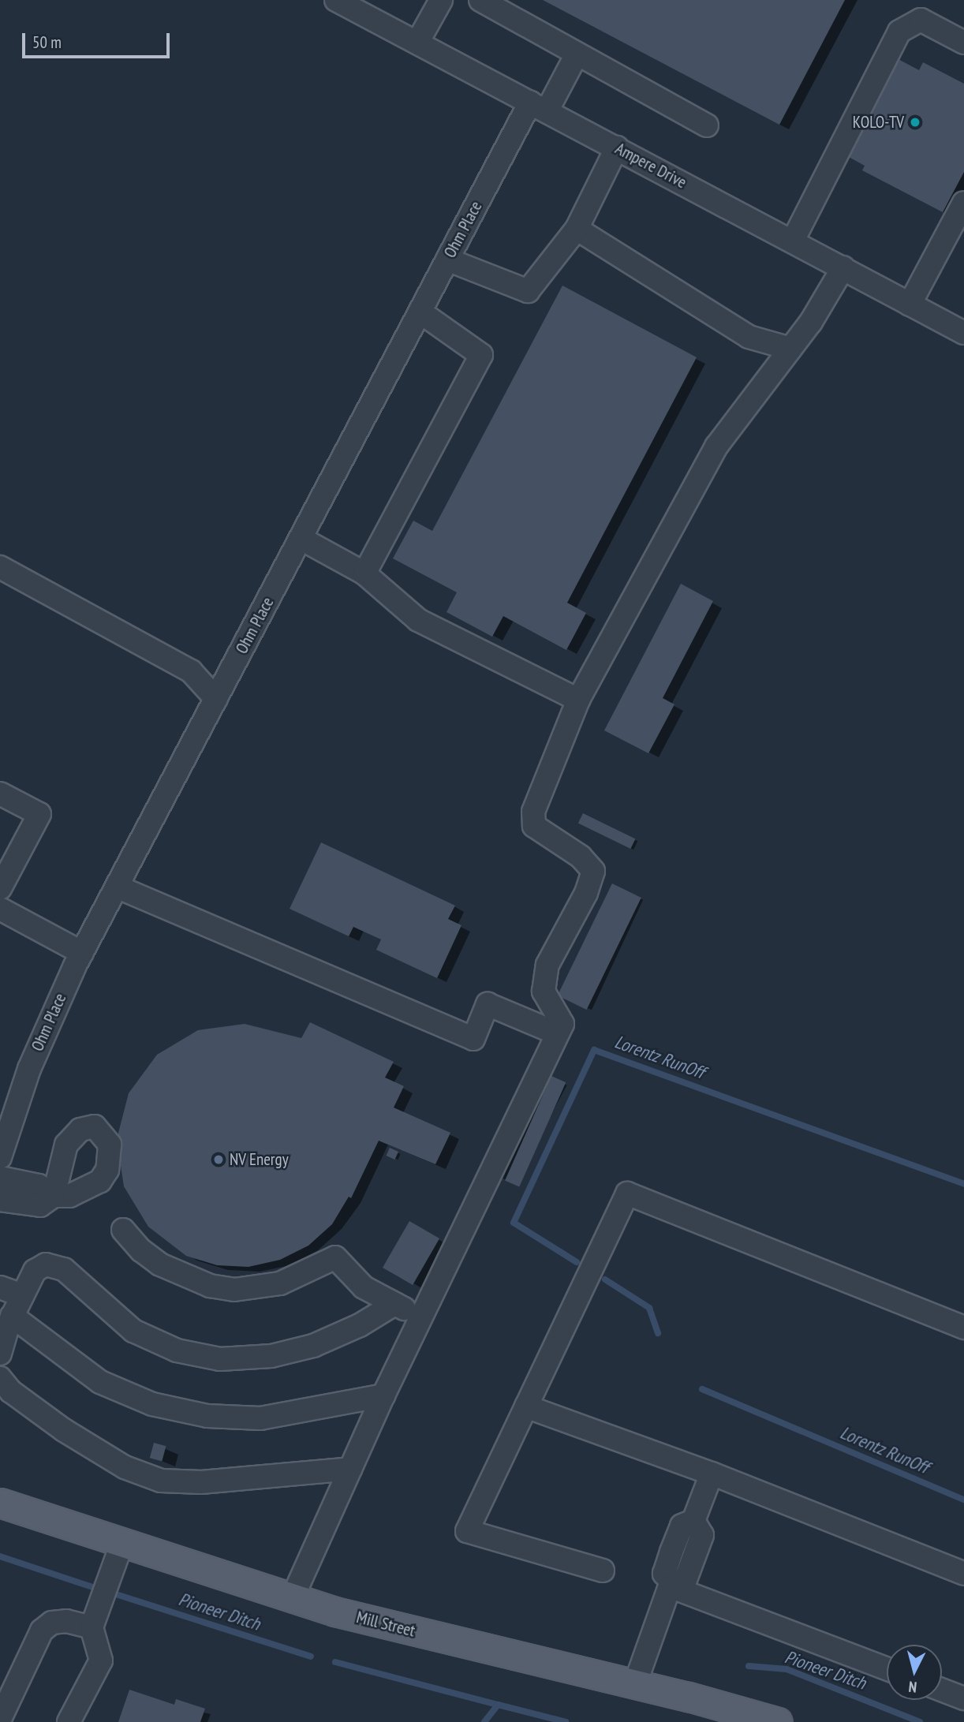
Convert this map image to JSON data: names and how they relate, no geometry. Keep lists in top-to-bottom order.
{
  "streets": {
    "main road": ["Mill Street"],
    "street": ["Ampere Drive", "Ohm Place"]
  },
  "crossings": [
    ["Ampere Drive", "Ohm Place"]
  ],
  "water": ["Lorentz RunOff", "Pioneer Ditch"],
  "places": ["KOLO-TV", "NV Energy"],
  "scale_bar": "50 m",
  "north": "bottom"
}
